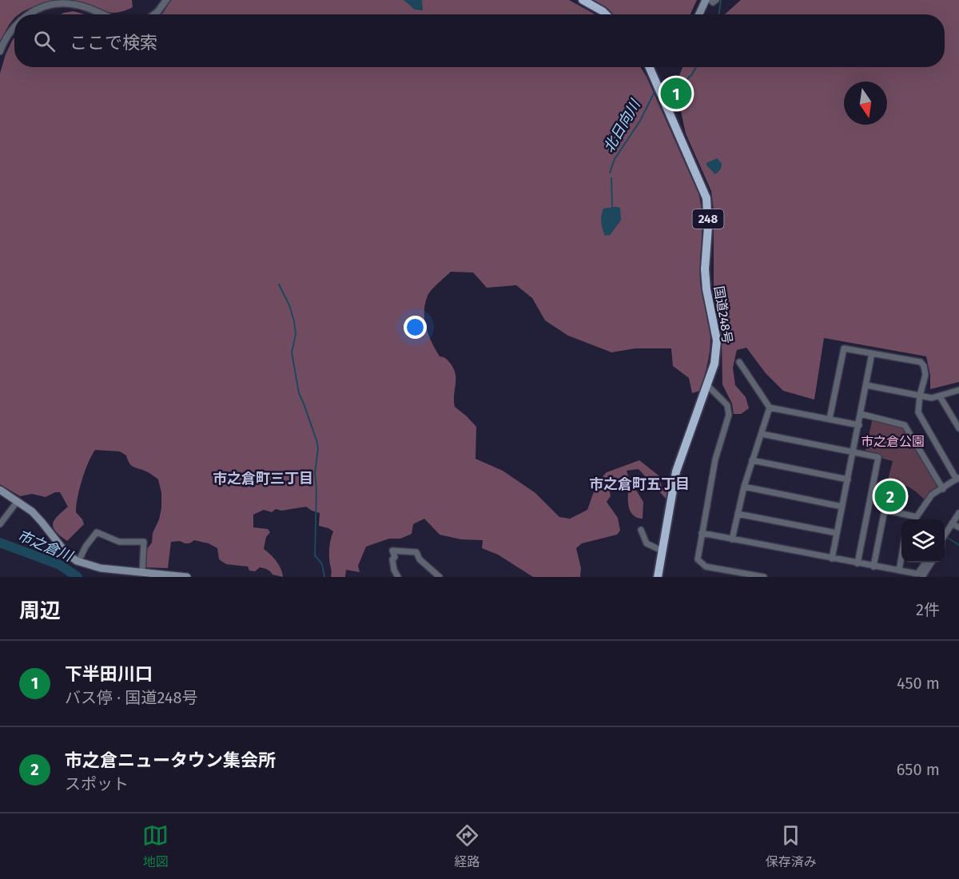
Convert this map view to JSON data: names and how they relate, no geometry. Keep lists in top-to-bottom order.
{
  "streets": {
    "highway": ["248", "国道248号"]
  },
  "districts": ["市之倉町三丁目", "市之倉町五丁目"],
  "water": ["北日向川", "市之倉川"],
  "parks": ["市之倉公園"],
  "north": "bottom",
  "page": {
    "search": "ここで検索",
    "pins": ["1", "2"],
    "heading": ["周辺", "2件"],
    "list": [
      {
        "mark": "1",
        "name": "下半田川口",
        "note": "バス停 · 国道248号",
        "value": "450 m"
      },
      {
        "mark": "2",
        "name": "市之倉ニュータウン集会所",
        "note": "スポット",
        "value": "650 m"
      }
    ],
    "nav": ["地図", "経路", "保存済み"]
  }
}
